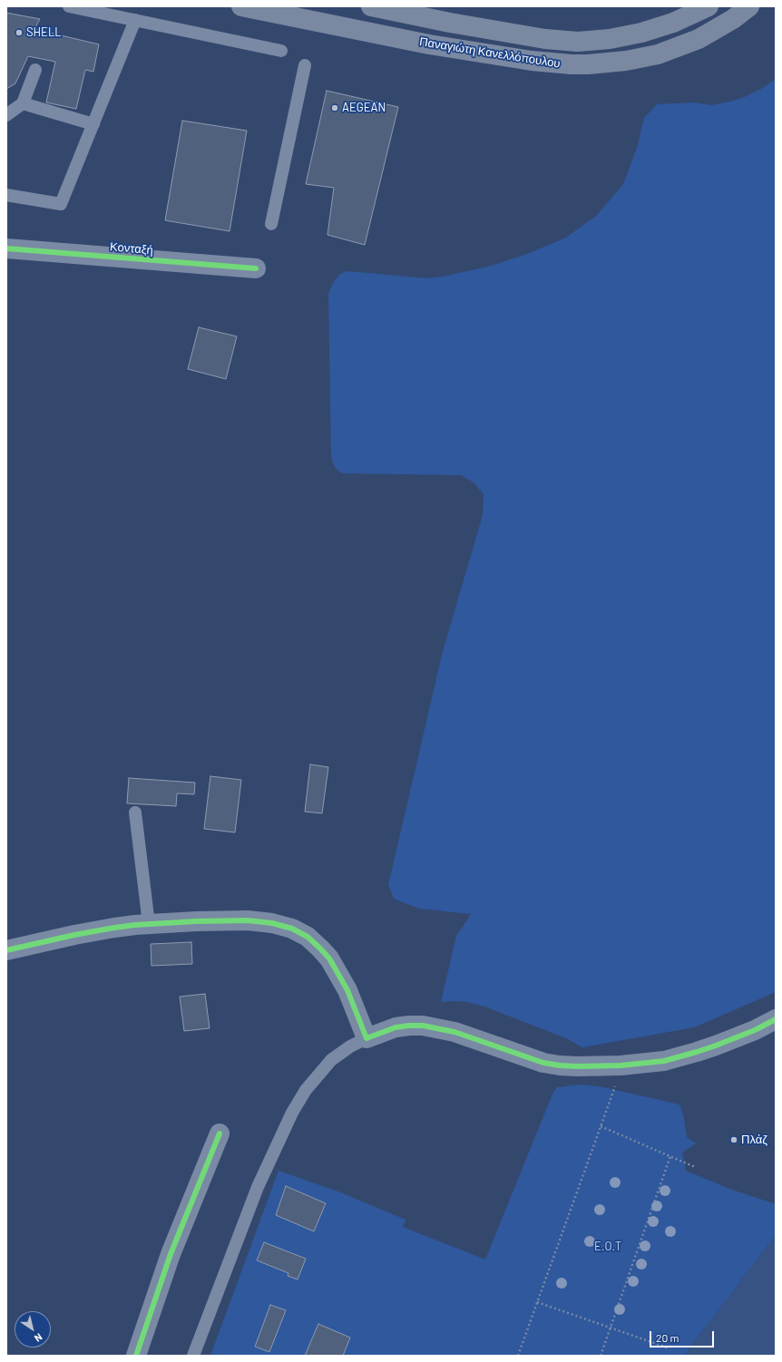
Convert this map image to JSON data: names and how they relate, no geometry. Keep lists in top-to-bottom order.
{
  "streets": {
    "main road": ["Παναγιώτη Κανελλόπουλου"],
    "street": ["Κονταξή"]
  },
  "parks": ["E.O.T"],
  "places": ["SHELL", "AEGEAN", "Πλάζ"],
  "scale_bar": "20 m",
  "north": "bottom right"
}
